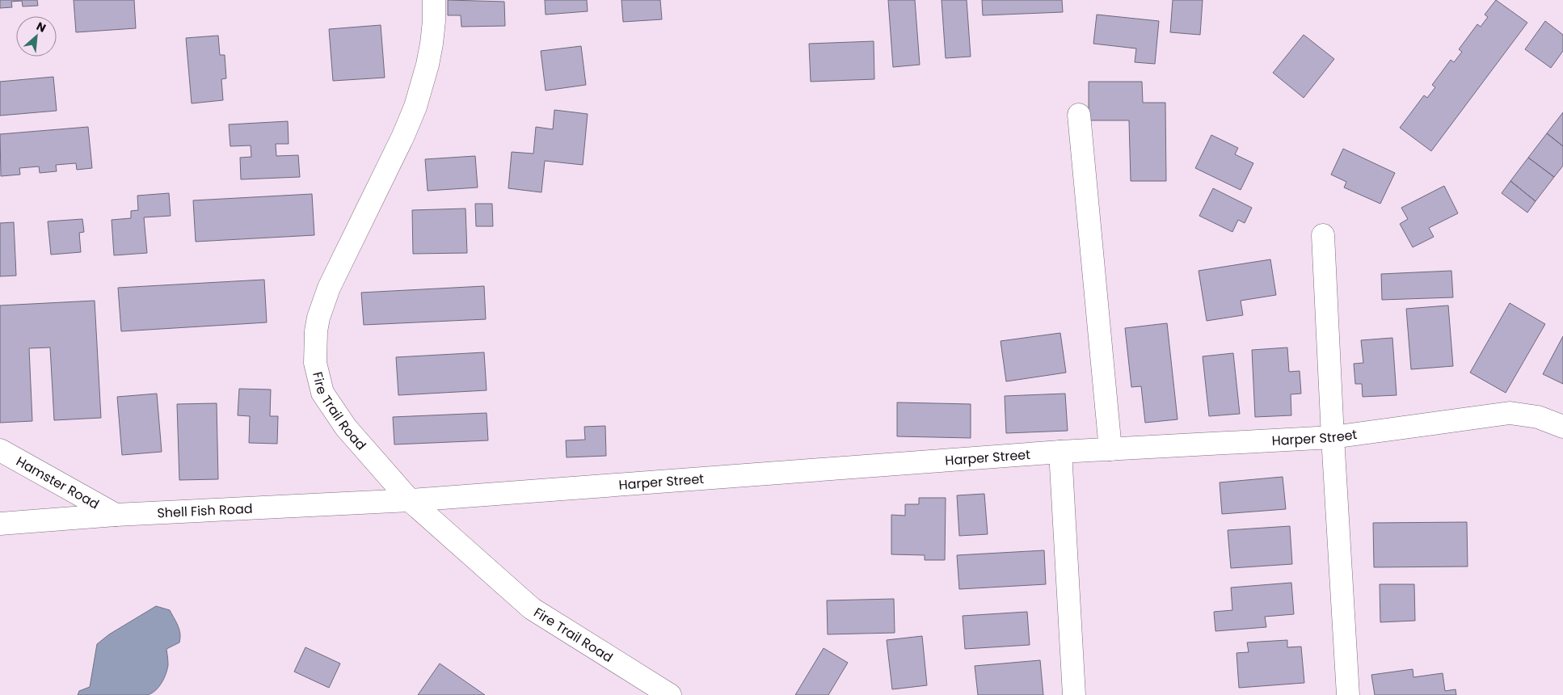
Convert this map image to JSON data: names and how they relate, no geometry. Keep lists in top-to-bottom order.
{
  "streets": {
    "street": [
      "Fire Trail Road",
      "Harper Street",
      "Hamster Road",
      "Shell Fish Road"
    ]
  },
  "crossings": [
    ["Fire Trail Road", "Harper Street"],
    ["Fire Trail Road", "Shell Fish Road"],
    ["Harper Street", "Shell Fish Road"],
    ["Hamster Road", "Shell Fish Road"]
  ],
  "north": "top right"
}
